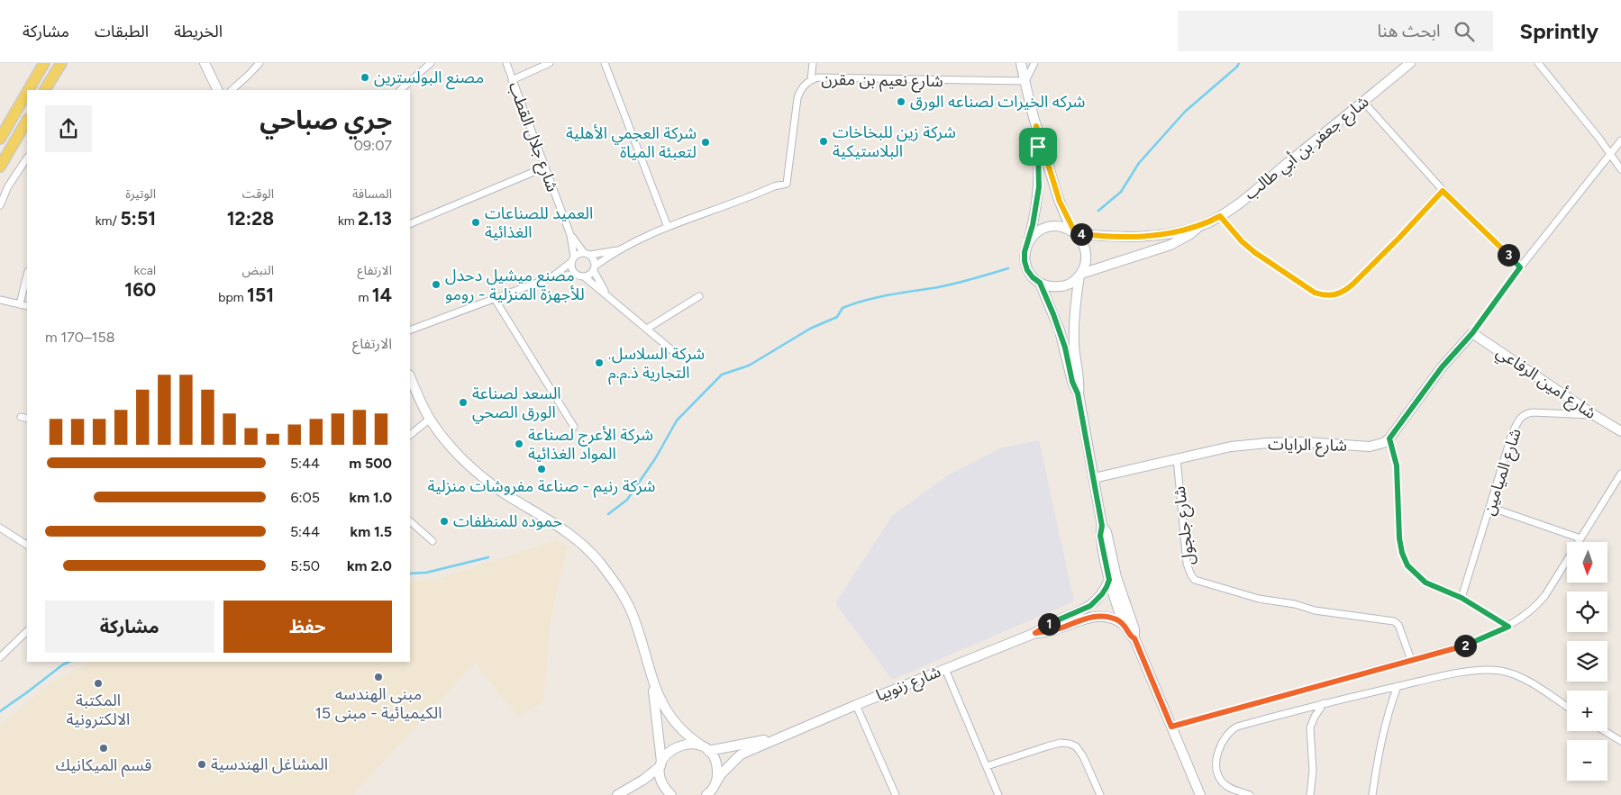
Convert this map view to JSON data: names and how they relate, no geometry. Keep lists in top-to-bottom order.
{
  "streets": {
    "street": [
      "شارع نعيم بن مقرن",
      "شارع جلال القطب",
      "شارع جعفر بن أبي طالب",
      "شارع أمين الرفاعي",
      "شارع الرايات",
      "شارع الميامين",
      "شارع جلجول",
      "شارع زنوبيا"
    ]
  },
  "crossings": [
    ["شارع نعيم بن مقرن", "شارع جلال القطب"],
    ["شارع أمين الرفاعي", "شارع الميامين"],
    ["شارع الرايات", "شارع جلجول"]
  ],
  "places": [
    "مصنع البولسترين",
    "شركه الخيرات لصناعه الورق",
    "شركة زين للبخاخات البلاستيكية",
    "شركة العجمي الأهلية لتعبئة المياة",
    "العميد للصناعات الغذائية",
    "مصنع ميشيل دحدل للأجهزة المنزلية - رومو",
    ".شركة السلاسل التجارية ذ.م.م",
    "السعد لصناعة الورق الصحي",
    "شركة الأعرج لصناعة المواد الغذائية",
    "شركة رنيم - صناعة مفروشات منزلية",
    "حموده للمنظفات",
    "مبنى الهندسه الكيميائية - مبنى 15",
    "المكتبة الالكترونية",
    "قسم الميكانيك",
    "المشاغل الهندسية"
  ],
  "north": "bottom",
  "page": {
    "header": "Sprintly",
    "search": "ابحث هنا",
    "nav": ["الخريطة", "الطبقات", "مشاركة"],
    "heading": ["جري صباحي", "09:07"],
    "stats": [
      ["المسافة", "2.13 km"],
      ["الوقت", "12:28"],
      ["الوتيرة", "5:51 /km"],
      ["الارتفاع", "14 m"],
      ["النبض", "151 bpm"],
      ["kcal", "160"]
    ],
    "pins": [
      "4",
      "3",
      "1",
      "2"
    ],
    "chart": ["الارتفاع", "158–170 m"],
    "list": [
      {
        "name": "500 m",
        "note": "5:44"
      },
      {
        "name": "1.0 km",
        "note": "6:05"
      },
      {
        "name": "1.5 km",
        "note": "5:44"
      },
      {
        "name": "2.0 km",
        "note": "5:50"
      }
    ],
    "map_buttons": ["+", "−"],
    "buttons": ["حفظ", "مشاركة"]
  }
}
